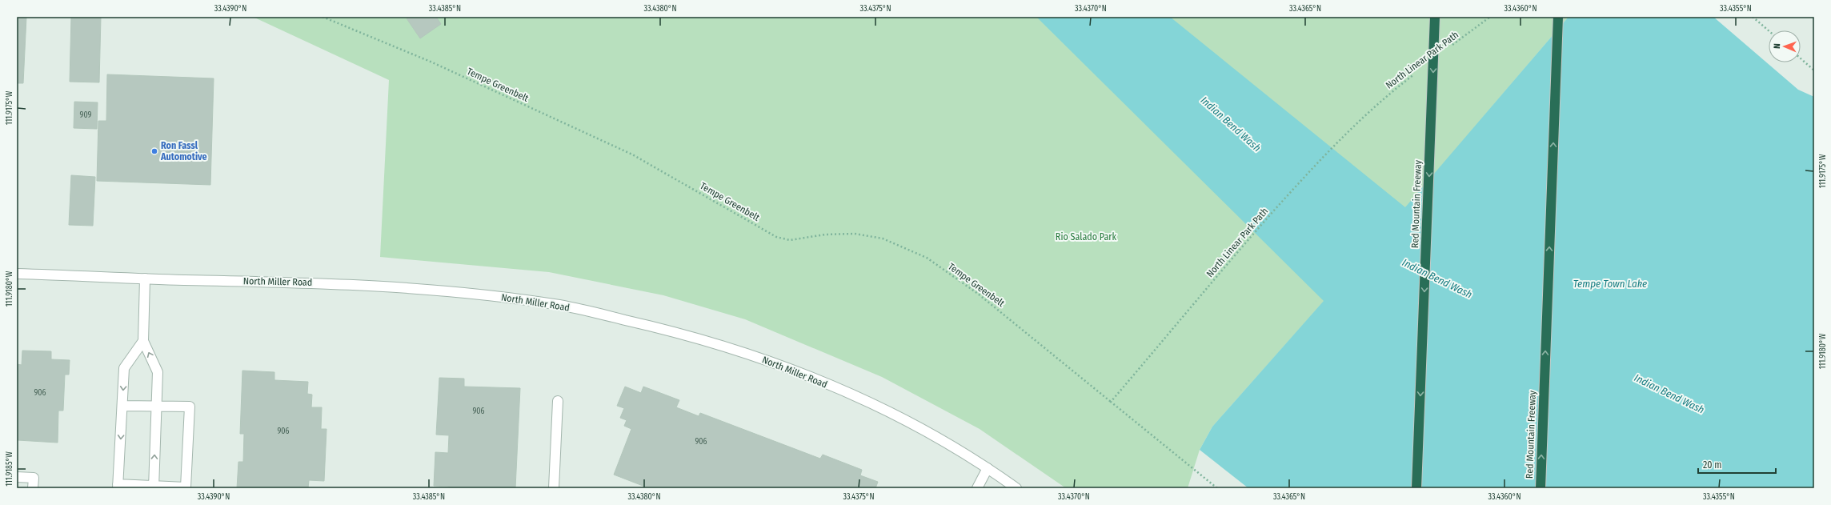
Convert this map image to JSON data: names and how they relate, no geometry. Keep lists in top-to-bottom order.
{
  "streets": {
    "highway": ["Red Mountain Freeway"],
    "street": ["North Miller Road"],
    "path": ["North Linear Park Path", "Tempe Greenbelt"]
  },
  "crossings": [
    ["North Linear Park Path", "Tempe Greenbelt"]
  ],
  "water": ["Indian Bend Wash", "Tempe Town Lake"],
  "parks": ["Rio Salado Park"],
  "places": ["Ron Fassl Automotive"],
  "house_numbers": [
    "909",
    "906",
    "906",
    "906",
    "906"
  ],
  "scale_bar": "20 m",
  "north": "left",
  "coordinates": [
    "33.4390°N",
    "33.4385°N",
    "33.4380°N",
    "33.4375°N",
    "33.4370°N",
    "33.4365°N",
    "33.4360°N",
    "33.4355°N",
    "111.9175°W",
    "111.9180°W",
    "111.9185°W"
  ]
}
